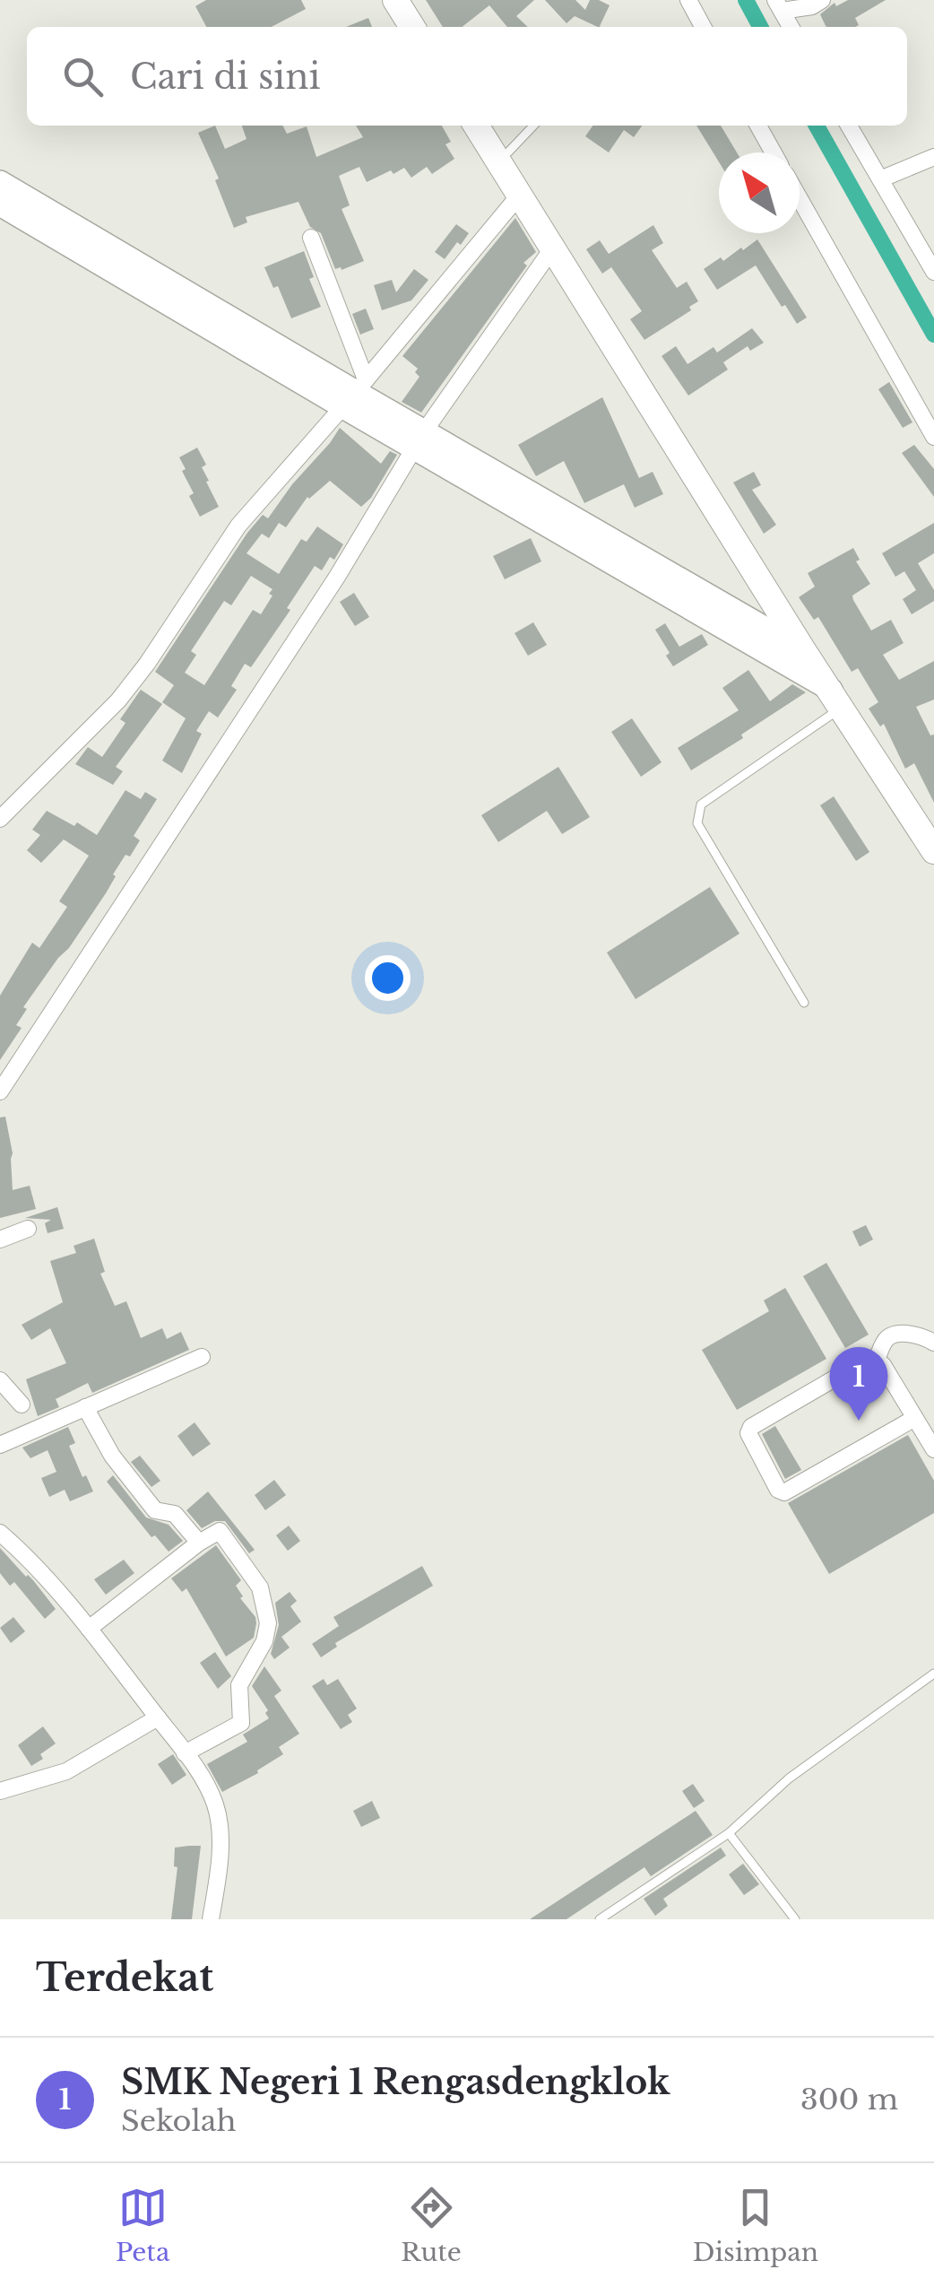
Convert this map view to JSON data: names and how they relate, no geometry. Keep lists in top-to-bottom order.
{
  "north": "top left",
  "page": {
    "search": "Cari di sini",
    "pins": "1",
    "heading": "Terdekat",
    "list": [
      {
        "mark": "1",
        "name": "SMK Negeri 1 Rengasdengklok",
        "note": "Sekolah",
        "value": "300 m"
      }
    ],
    "nav": ["Peta", "Rute", "Disimpan"]
  }
}
